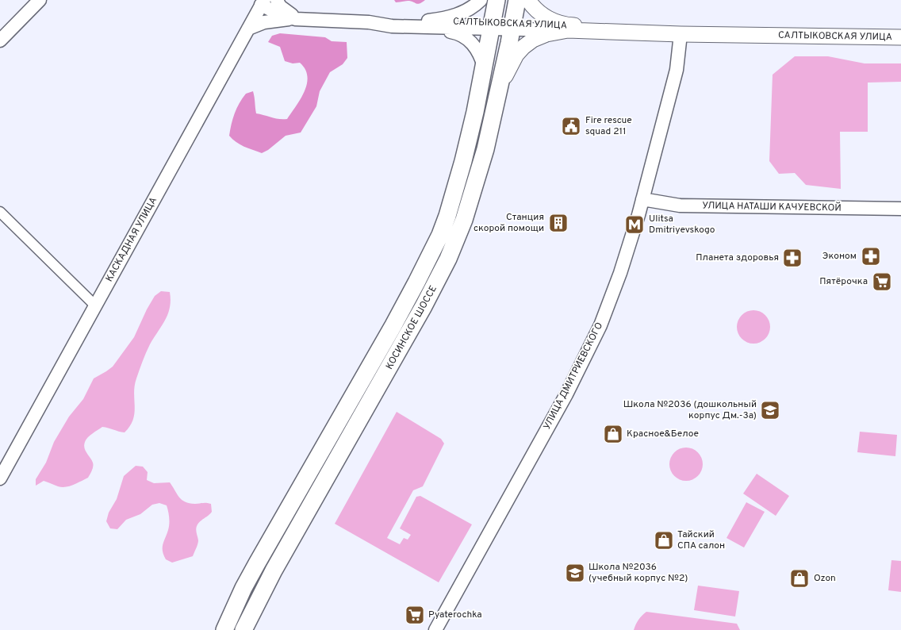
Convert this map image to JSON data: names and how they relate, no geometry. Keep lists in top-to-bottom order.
{
  "streets": {
    "highway": ["КОСИНСКОЕ ШОССЕ"],
    "main road": ["САЛТЫКОВСКАЯ УЛИЦА"],
    "street": ["УЛИЦА НАТАШИ КАЧУЕВСКОЙ", "КАСКАДНАЯ УЛИЦА", "УЛИЦА ДМИТРИЕВСКОГО"]
  },
  "crossings": [
    ["САЛТЫКОВСКАЯ УЛИЦА", "КАСКАДНАЯ УЛИЦА"],
    ["САЛТЫКОВСКАЯ УЛИЦА", "КОСИНСКОЕ ШОССЕ"],
    ["САЛТЫКОВСКАЯ УЛИЦА", "УЛИЦА ДМИТРИЕВСКОГО"],
    ["УЛИЦА НАТАШИ КАЧУЕВСКОЙ", "УЛИЦА ДМИТРИЕВСКОГО"]
  ],
  "places": {
    "public building": ["Fire rescue squad 211"],
    "building": ["Станция скорой помощи"],
    "metro station": ["Ulitsa Dmitriyevskogo"],
    "pharmacy": ["Эконом", "Планета здоровья"],
    "supermarket": ["Пятёрочка", "Pyaterochka"],
    "school or university": ["Школа №2036 (дошкольный корпус Дм.-3а)", "Школа №2036 (учебный корпус №2)"],
    "shop": ["Красное&Белое", "Тайский СПА салон", "Ozon"]
  }
}
